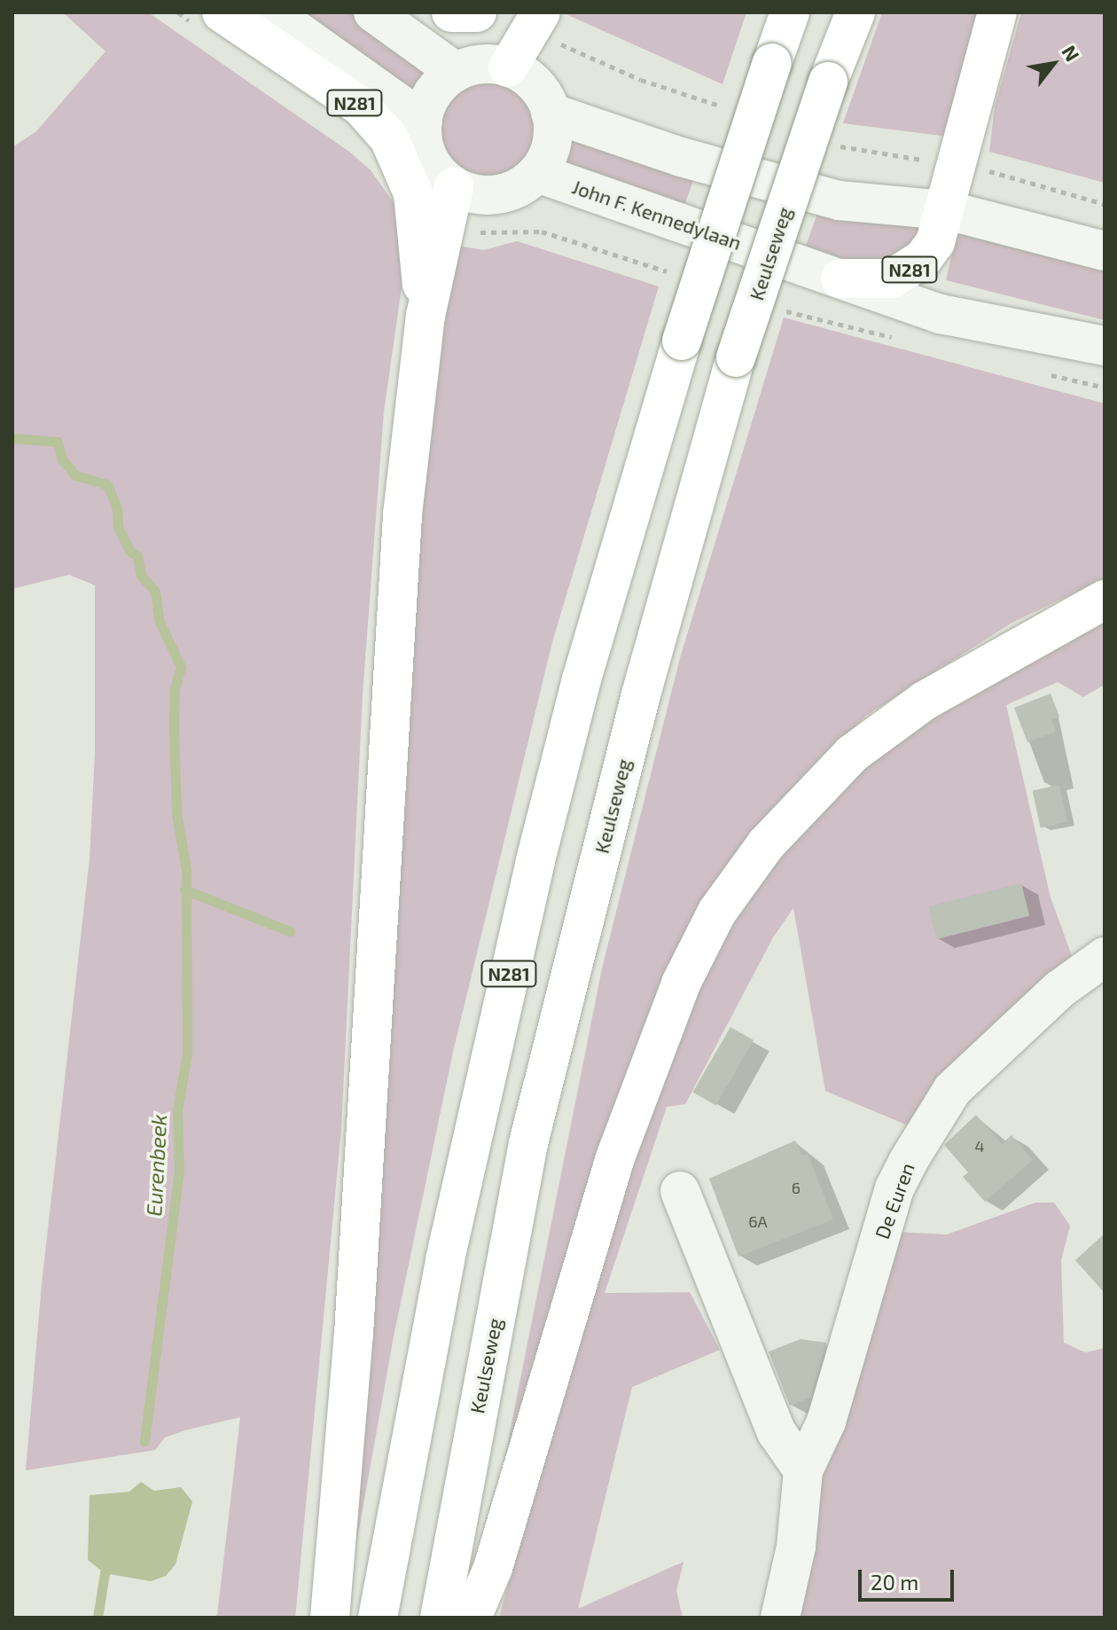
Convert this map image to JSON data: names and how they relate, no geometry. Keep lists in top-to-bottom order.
{
  "streets": {
    "highway": ["N281", "Keulseweg"],
    "street": ["John F. Kennedylaan", "De Euren"]
  },
  "crossings": [
    ["N281", "John F. Kennedylaan"]
  ],
  "water": ["Eurenbeek"],
  "house_numbers": ["4", "6", "6A"],
  "scale_bar": "20 m",
  "north": "top right"
}
